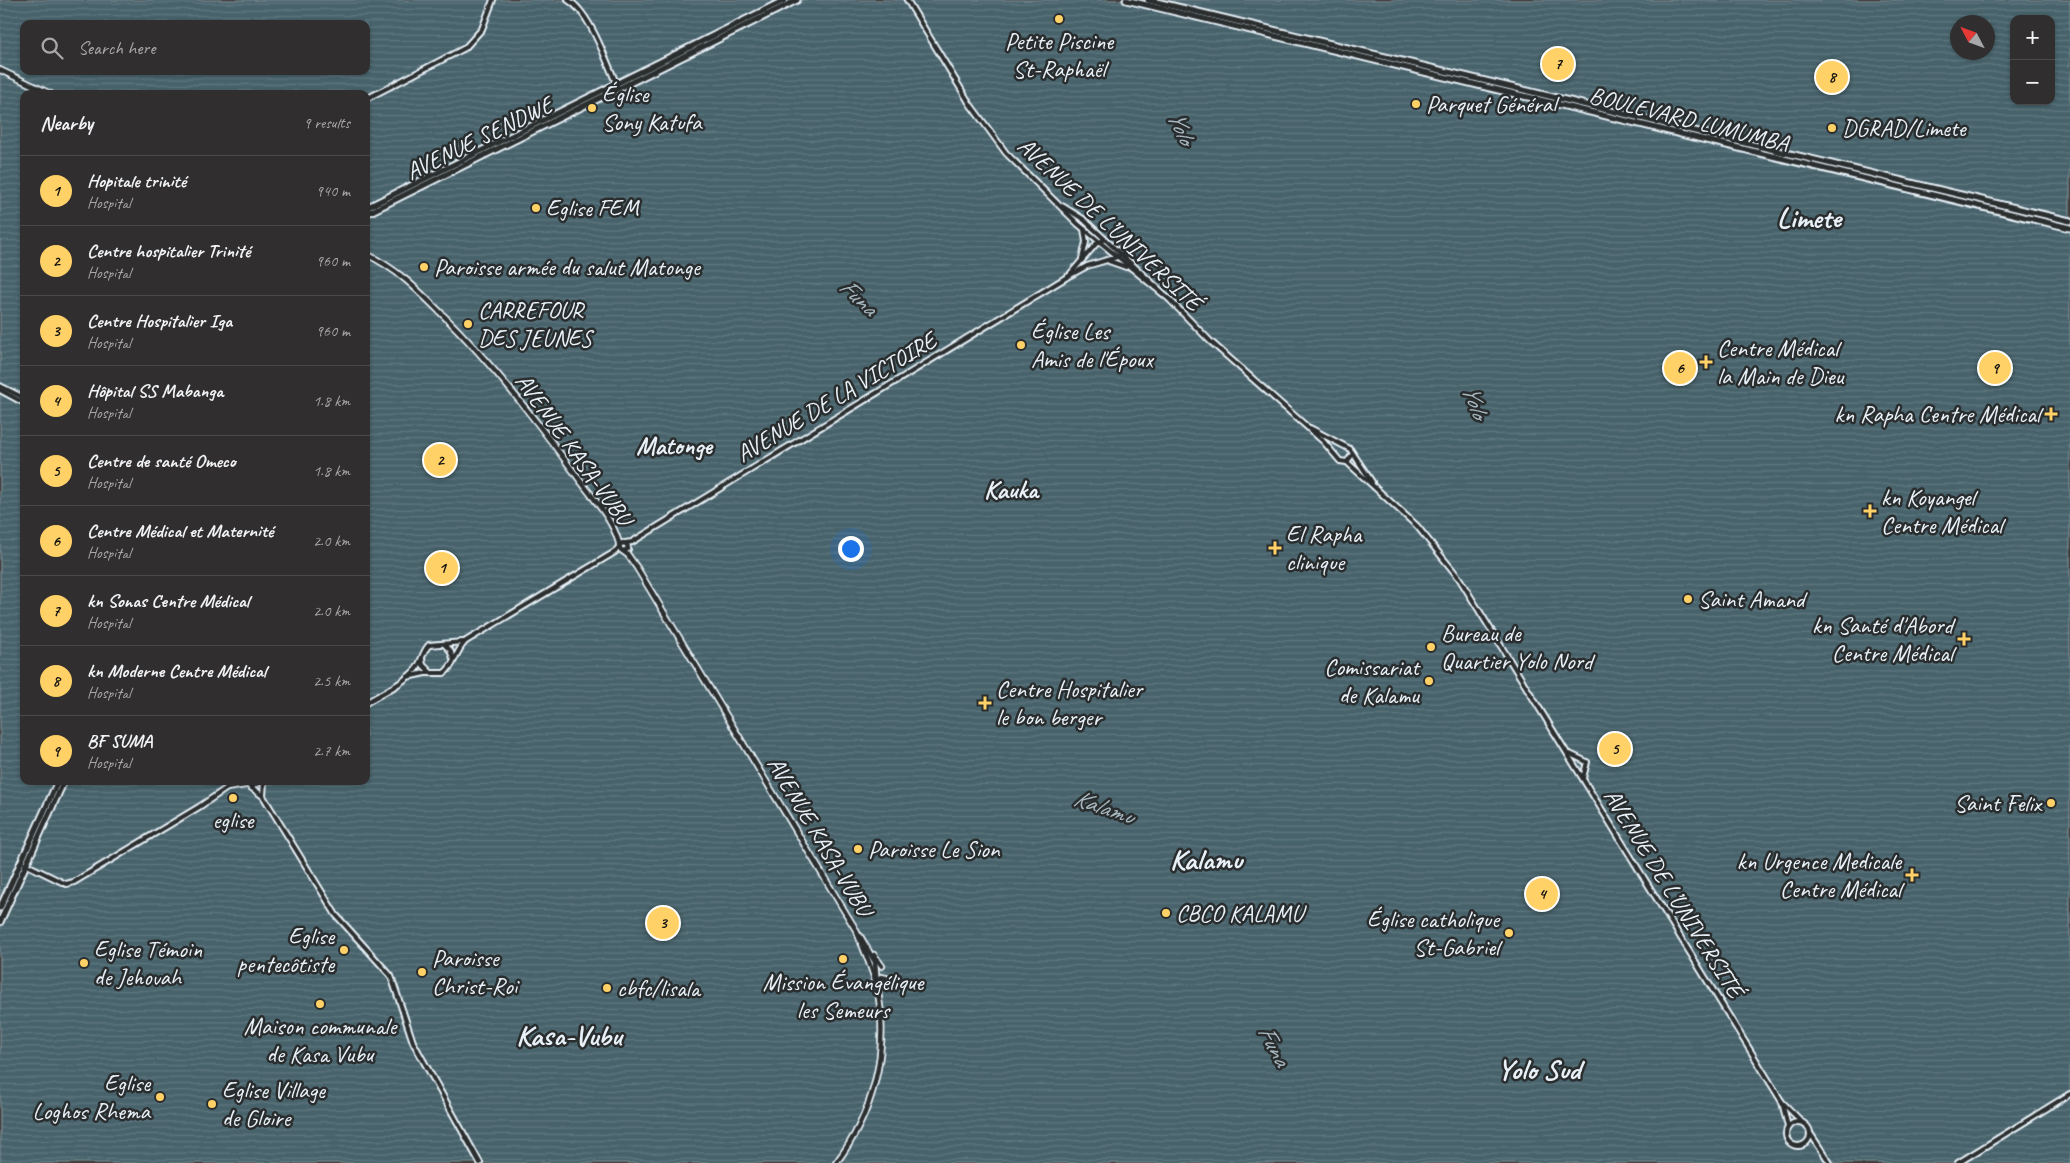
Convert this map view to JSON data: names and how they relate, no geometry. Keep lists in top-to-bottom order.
{
  "streets": {
    "highway": ["BOULEVARD LUMUMBA", "AVENUE SENDWE"],
    "main road": ["AVENUE DE L’UNIVERSITÉ", "AVENUE DE LA VICTOIRE", "AVENUE KASA-VUBU"]
  },
  "crossings": [
    ["AVENUE DE LA VICTOIRE", "AVENUE KASA-VUBU"]
  ],
  "districts": [
    "Limete",
    "Matonge",
    "Kauka",
    "Kalamu",
    "Kasa-Vubu",
    "Yolo Sud"
  ],
  "water": ["Yolo", "Funa", "Kalamu"],
  "places": {
    "other": [
      "Petite Piscine St-Raphaël",
      "Parquet Général",
      "Église Sony Katufa",
      "DGRAD/Limete",
      "Eglise FEM",
      "Paroisse armée du salut Matonge",
      "CARREFOUR DES JEUNES",
      "Église Les Amis de l'Époux",
      "Saint Amand",
      "Bureau de Quartier Yolo Nord",
      "Comissariat de Kalamu",
      "eglise",
      "Saint Felix",
      "Paroisse Le Sion",
      "CBCO KALAMU",
      "Église catholique St-Gabriel",
      "Eglise pentecôtiste",
      "Mission Évangélique les Semeurs",
      "Eglise Témoin de Jehovah",
      "Paroisse Christ-Roi",
      "cbfc/lisala",
      "Maison communale de Kasa Vubu",
      "Eglise Loghos Rhema",
      "Eglise Village de Gloire"
    ],
    "health": [
      "Centre Médical la Main de Dieu",
      "kn Rapha Centre Médical",
      "kn Koyangel Centre Médical",
      "El Rapha clinique",
      "kn Santé d'Abord Centre Médical",
      "Centre Hospitalier le bon berger",
      "kn Urgence Medicale Centre Médical"
    ]
  },
  "north": "top left",
  "page": {
    "map_buttons": ["+", "−"],
    "search": "Search here",
    "pins": [
      "7",
      "8",
      "6",
      "9",
      "2",
      "1",
      "5",
      "4",
      "3"
    ],
    "heading": ["Nearby", "9 results"],
    "list": [
      {
        "mark": "1",
        "name": "Hopitale trinité",
        "note": "Hospital",
        "value": "940 m"
      },
      {
        "mark": "2",
        "name": "Centre hospitalier Trinité",
        "note": "Hospital",
        "value": "960 m"
      },
      {
        "mark": "3",
        "name": "Centre Hospitalier Iga",
        "note": "Hospital",
        "value": "960 m"
      },
      {
        "mark": "4",
        "name": "Hôpital SS Mabanga",
        "note": "Hospital",
        "value": "1.8 km"
      },
      {
        "mark": "5",
        "name": "Centre de santé Omeco",
        "note": "Hospital",
        "value": "1.8 km"
      },
      {
        "mark": "6",
        "name": "Centre Médical et Maternité",
        "note": "Hospital",
        "value": "2.0 km"
      },
      {
        "mark": "7",
        "name": "kn Sonas Centre Médical",
        "note": "Hospital",
        "value": "2.0 km"
      },
      {
        "mark": "8",
        "name": "kn Moderne Centre Médical",
        "note": "Hospital",
        "value": "2.5 km"
      },
      {
        "mark": "9",
        "name": "BF SUMA",
        "note": "Hospital",
        "value": "2.7 km"
      }
    ]
  }
}
